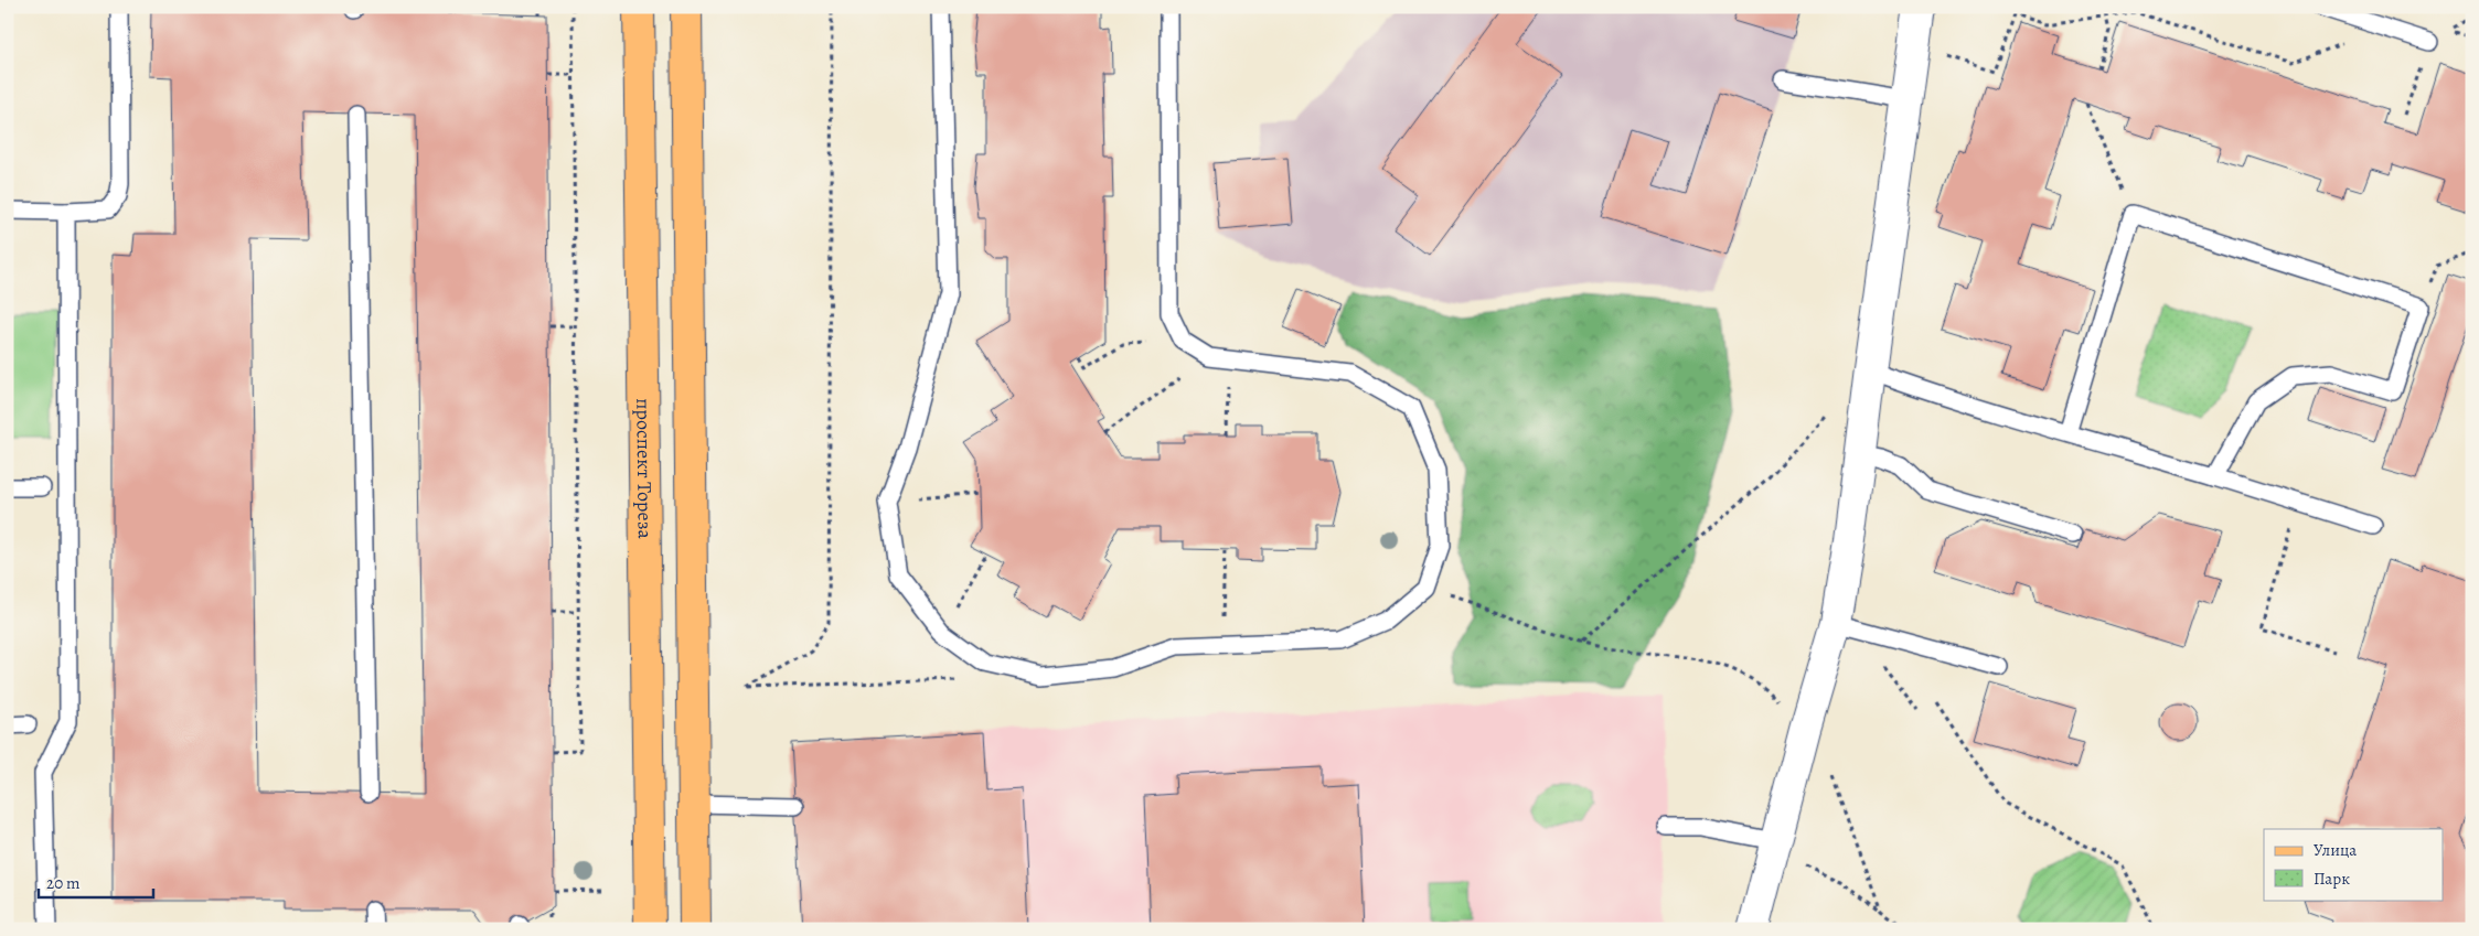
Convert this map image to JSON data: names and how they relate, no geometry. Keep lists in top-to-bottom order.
{
  "streets": {
    "main road": ["проспект Тореза"]
  },
  "legend": ["Улица", "Парк"],
  "scale_bar": "20 m"
}
